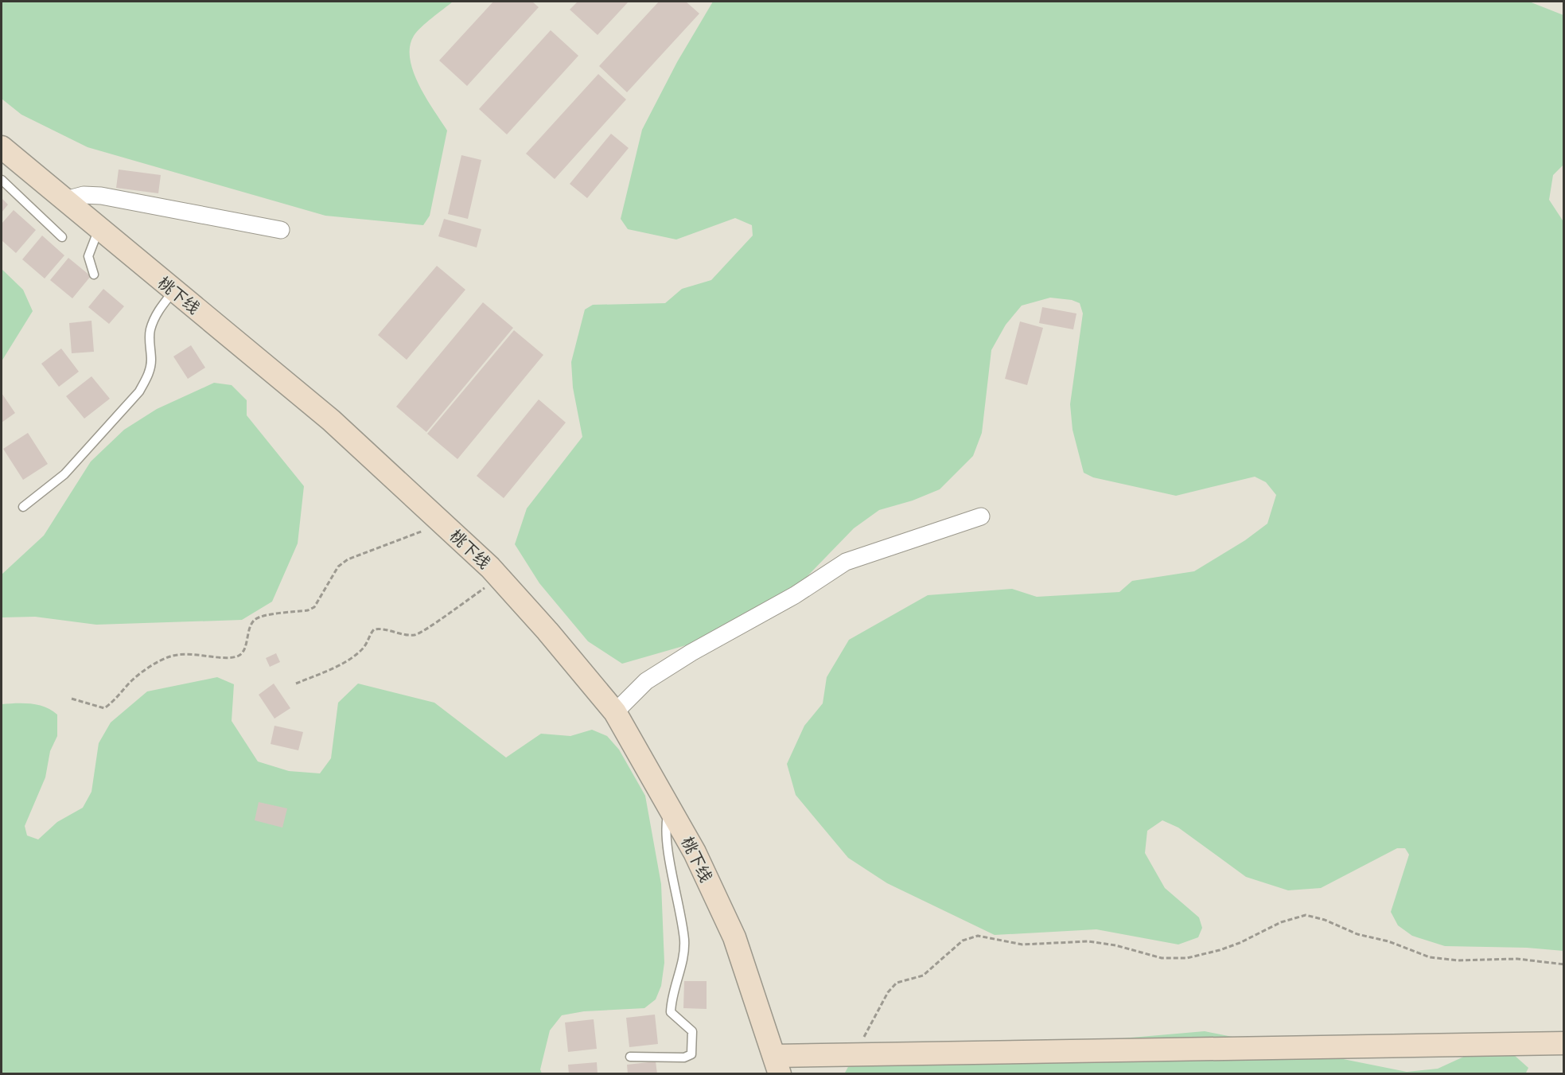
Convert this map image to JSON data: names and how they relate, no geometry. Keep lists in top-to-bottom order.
{
  "streets": {
    "main road": ["桃下线"]
  }
}
